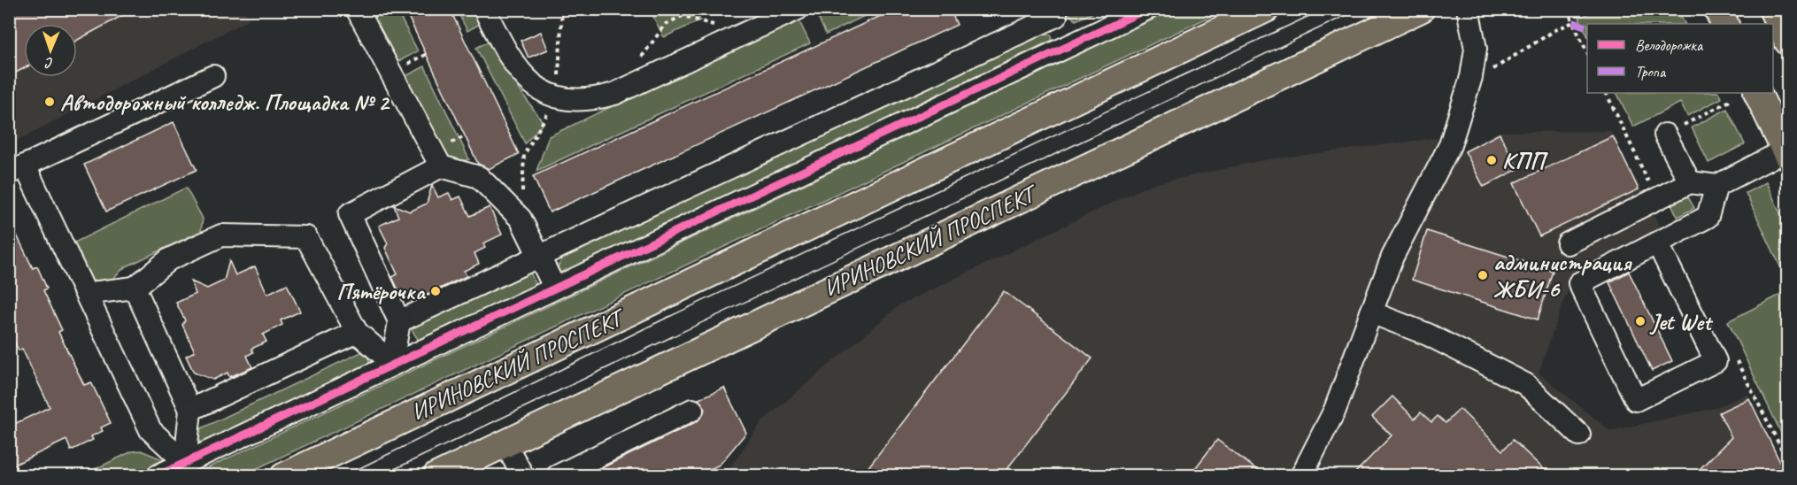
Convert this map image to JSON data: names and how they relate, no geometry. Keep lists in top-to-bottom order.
{
  "streets": {
    "main road": ["ИРИНОВСКИЙ ПРОСПЕКТ"]
  },
  "places": [
    "Автодорожный колледж. Площадка № 2",
    "КПП",
    "администрация ЖБИ-6",
    "Пятёрочка",
    "Jet Wet"
  ],
  "legend": ["Велодорожка", "Тропа"],
  "north": "bottom"
}
